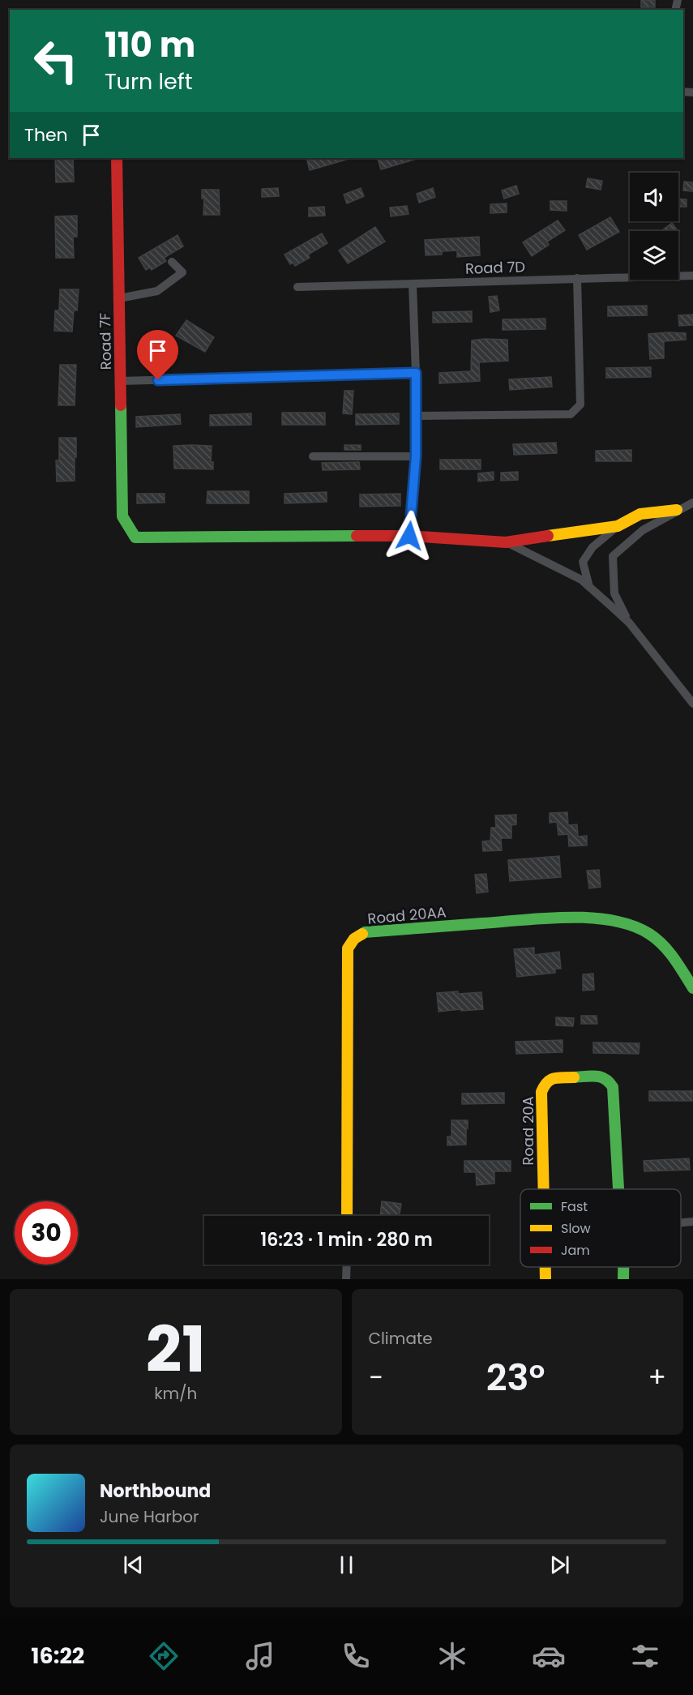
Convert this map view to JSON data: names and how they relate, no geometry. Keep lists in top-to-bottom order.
{
  "streets": {
    "street": [
      "Road 7D",
      "Road 7F",
      "Road 20AA",
      "Road 20A"
    ]
  },
  "legend": ["Fast", "Slow", "Jam"],
  "page": {
    "turn": ["110 m", "Turn left"],
    "then": "Then",
    "limit": "30",
    "trip": "16:23 · 1 min · 280 m",
    "tile": [
      ["21", "km/h"],
      "Climate"
    ],
    "heat": ["−", "23°", "+"],
    "song": ["Northbound", "June Harbor"],
    "tabs": "16:22"
  }
}
